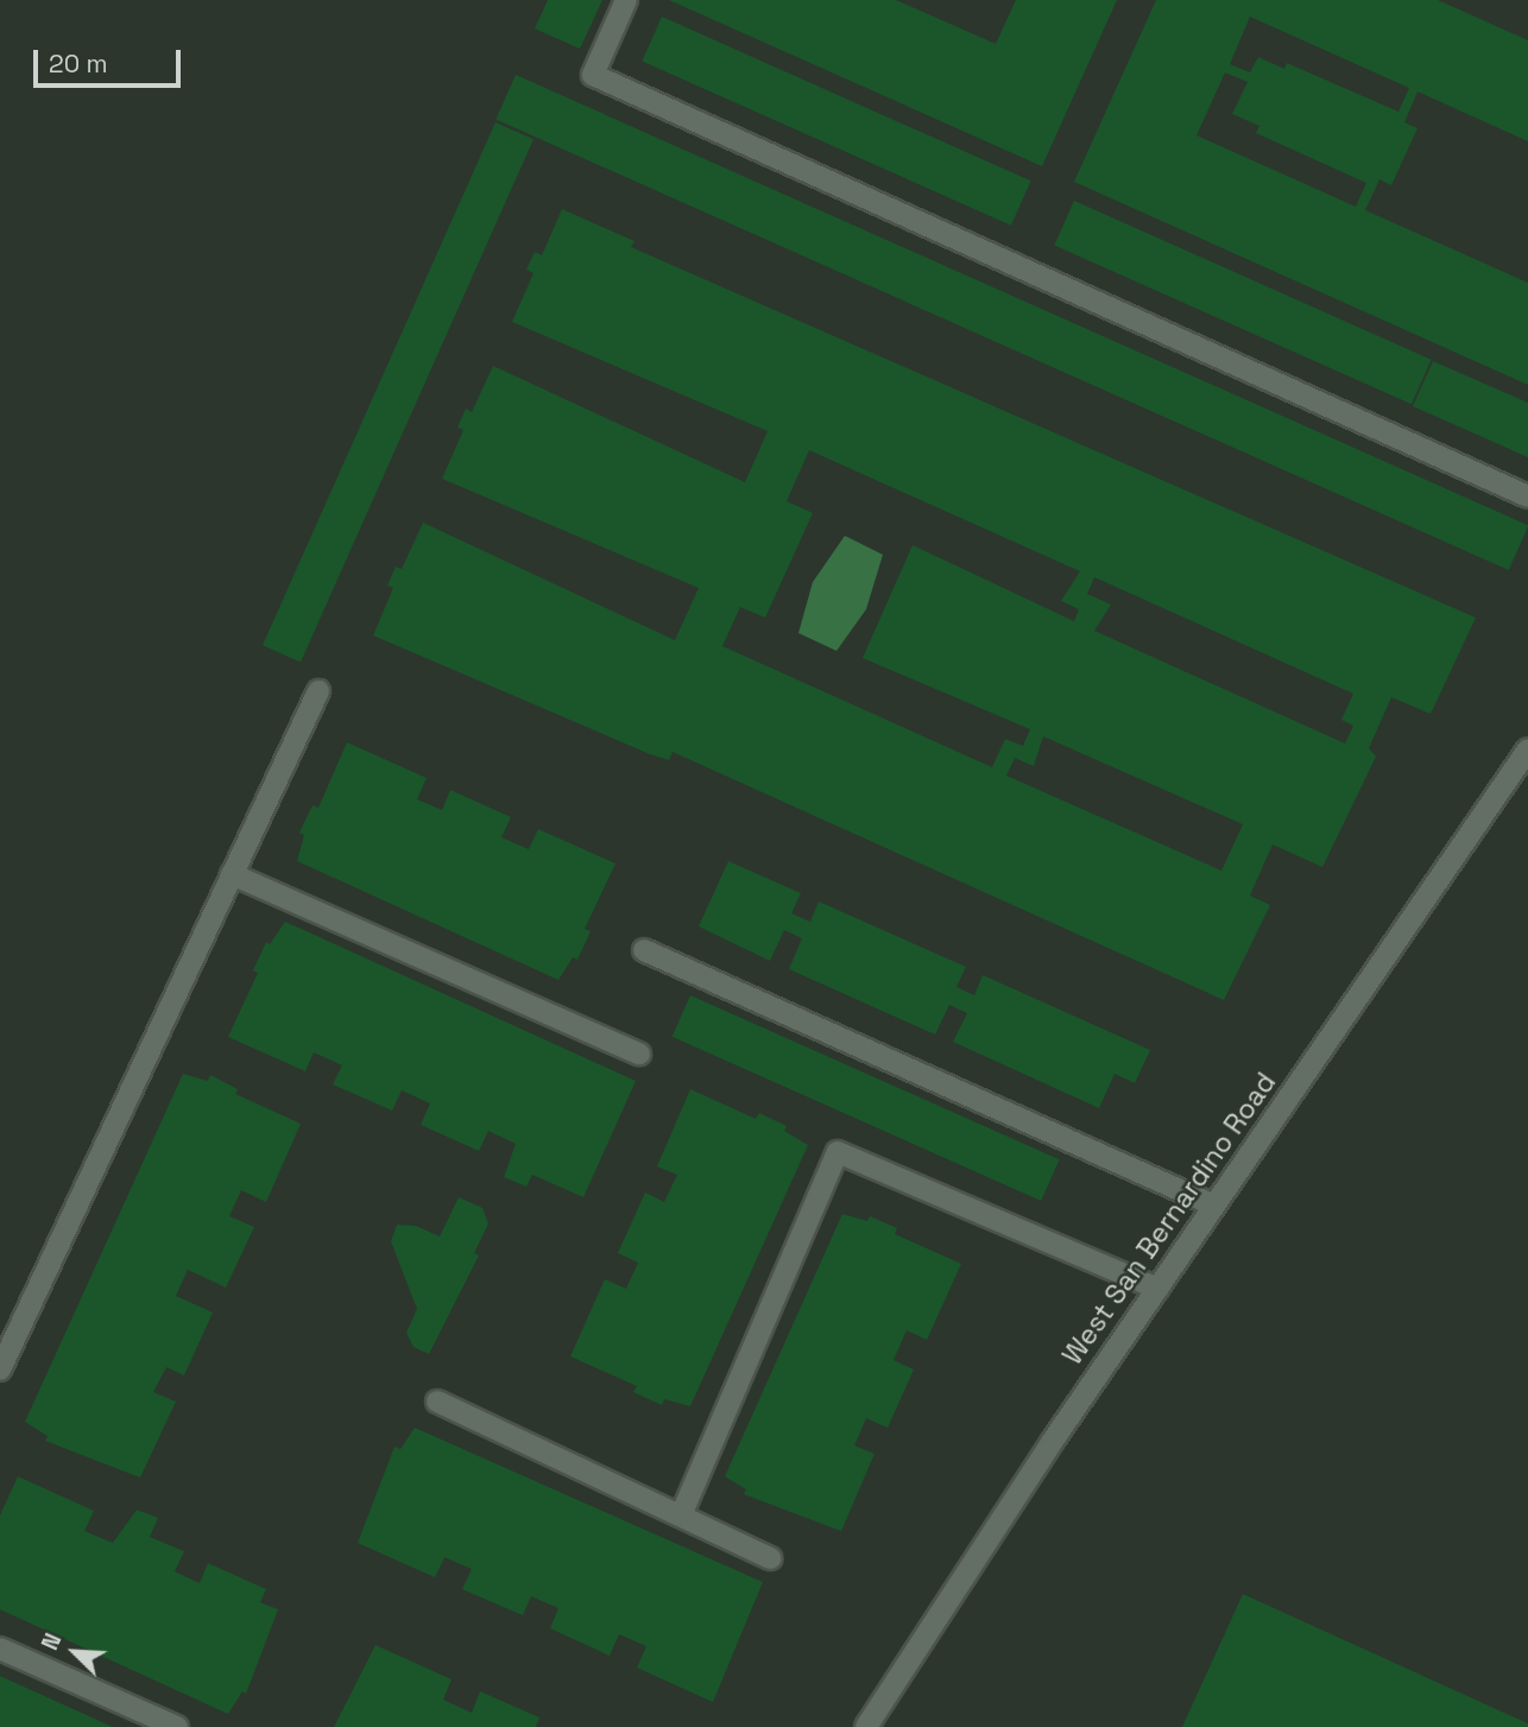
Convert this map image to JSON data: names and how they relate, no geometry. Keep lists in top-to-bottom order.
{
  "streets": {
    "street": ["West San Bernardino Road"]
  },
  "scale_bar": "20 m",
  "north": "top left"
}
